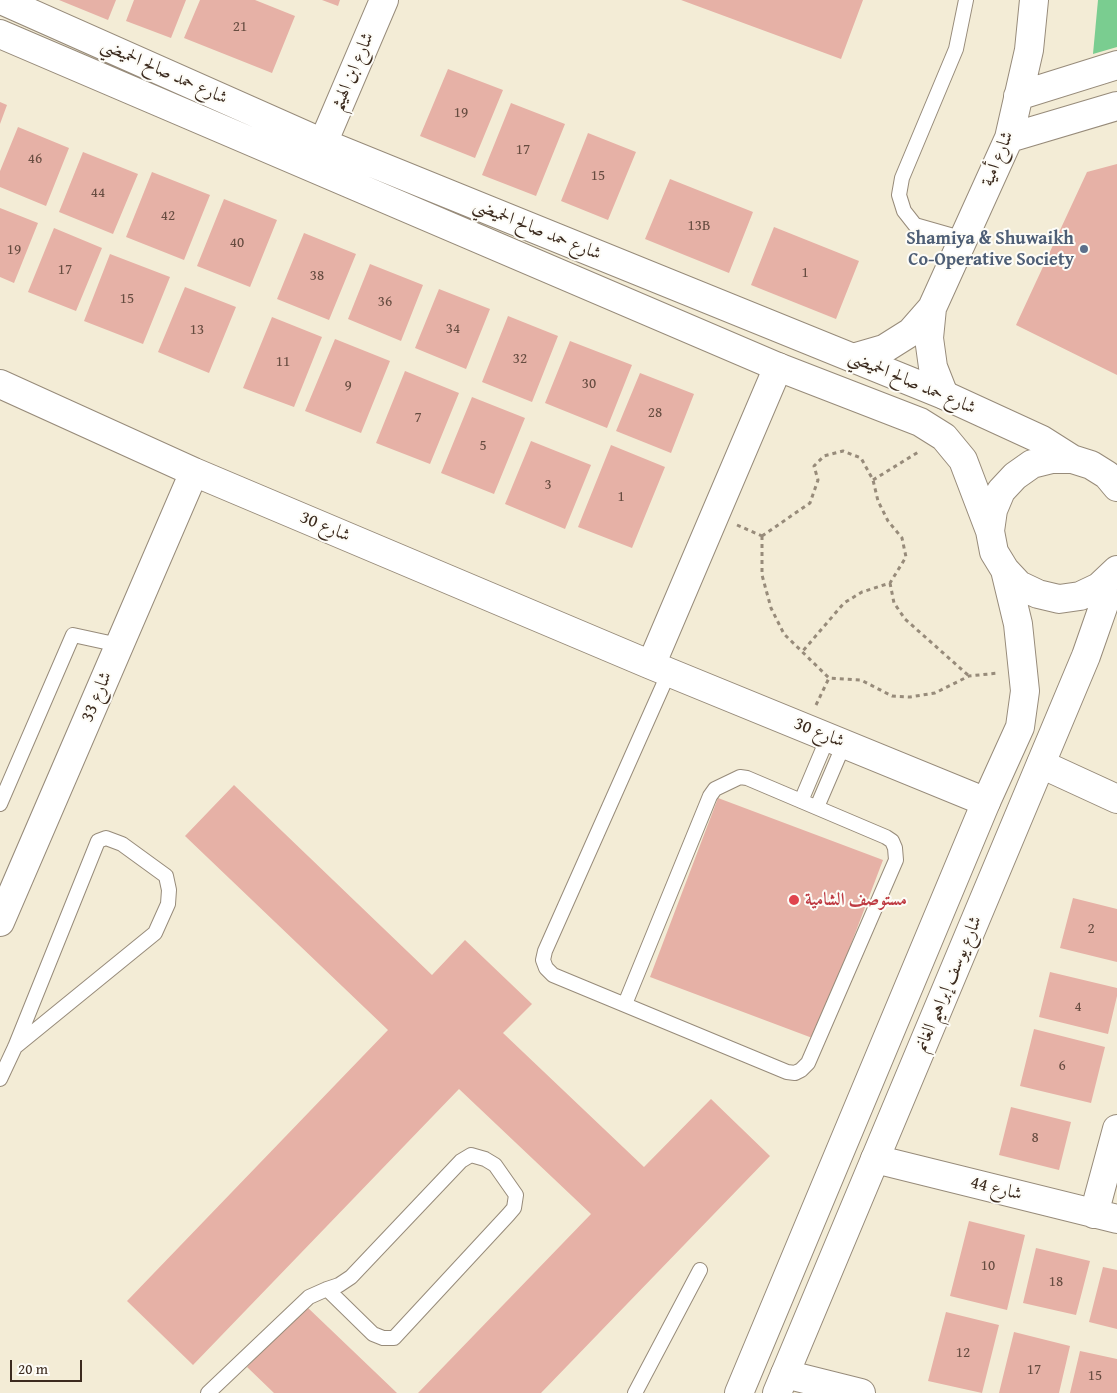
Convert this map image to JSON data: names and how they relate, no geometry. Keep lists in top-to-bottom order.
{
  "streets": {
    "street": [
      "شارع حمد صالح الحميضي",
      "شارع ابن الهيثم",
      "شارع أمية",
      "شارع 30",
      "شارع 33",
      "شارع يوسف إبراهيم الغانم",
      "شارع 44"
    ]
  },
  "crossings": [
    ["شارع حمد صالح الحميضي", "شارع ابن الهيثم"],
    ["شارع حمد صالح الحميضي", "شارع أمية"],
    ["شارع حمد صالح الحميضي", "شارع يوسف إبراهيم الغانم"],
    ["شارع 30", "شارع 33"],
    ["شارع 30", "شارع يوسف إبراهيم الغانم"],
    ["شارع يوسف إبراهيم الغانم", "شارع 44"]
  ],
  "places": ["Shamiya & Shuwaikh Co-Operative Society", "مستوصف الشامية"],
  "house_numbers": [
    "21",
    "19",
    "17",
    "46",
    "15",
    "44",
    "42",
    "13B",
    "40",
    "19",
    "17",
    "1",
    "38",
    "15",
    "36",
    "34",
    "13",
    "32",
    "11",
    "30",
    "9",
    "28",
    "7",
    "5",
    "3",
    "1",
    "2",
    "4",
    "6",
    "8",
    "10",
    "18",
    "12",
    "17",
    "15"
  ],
  "scale_bar": "20 m"
}
